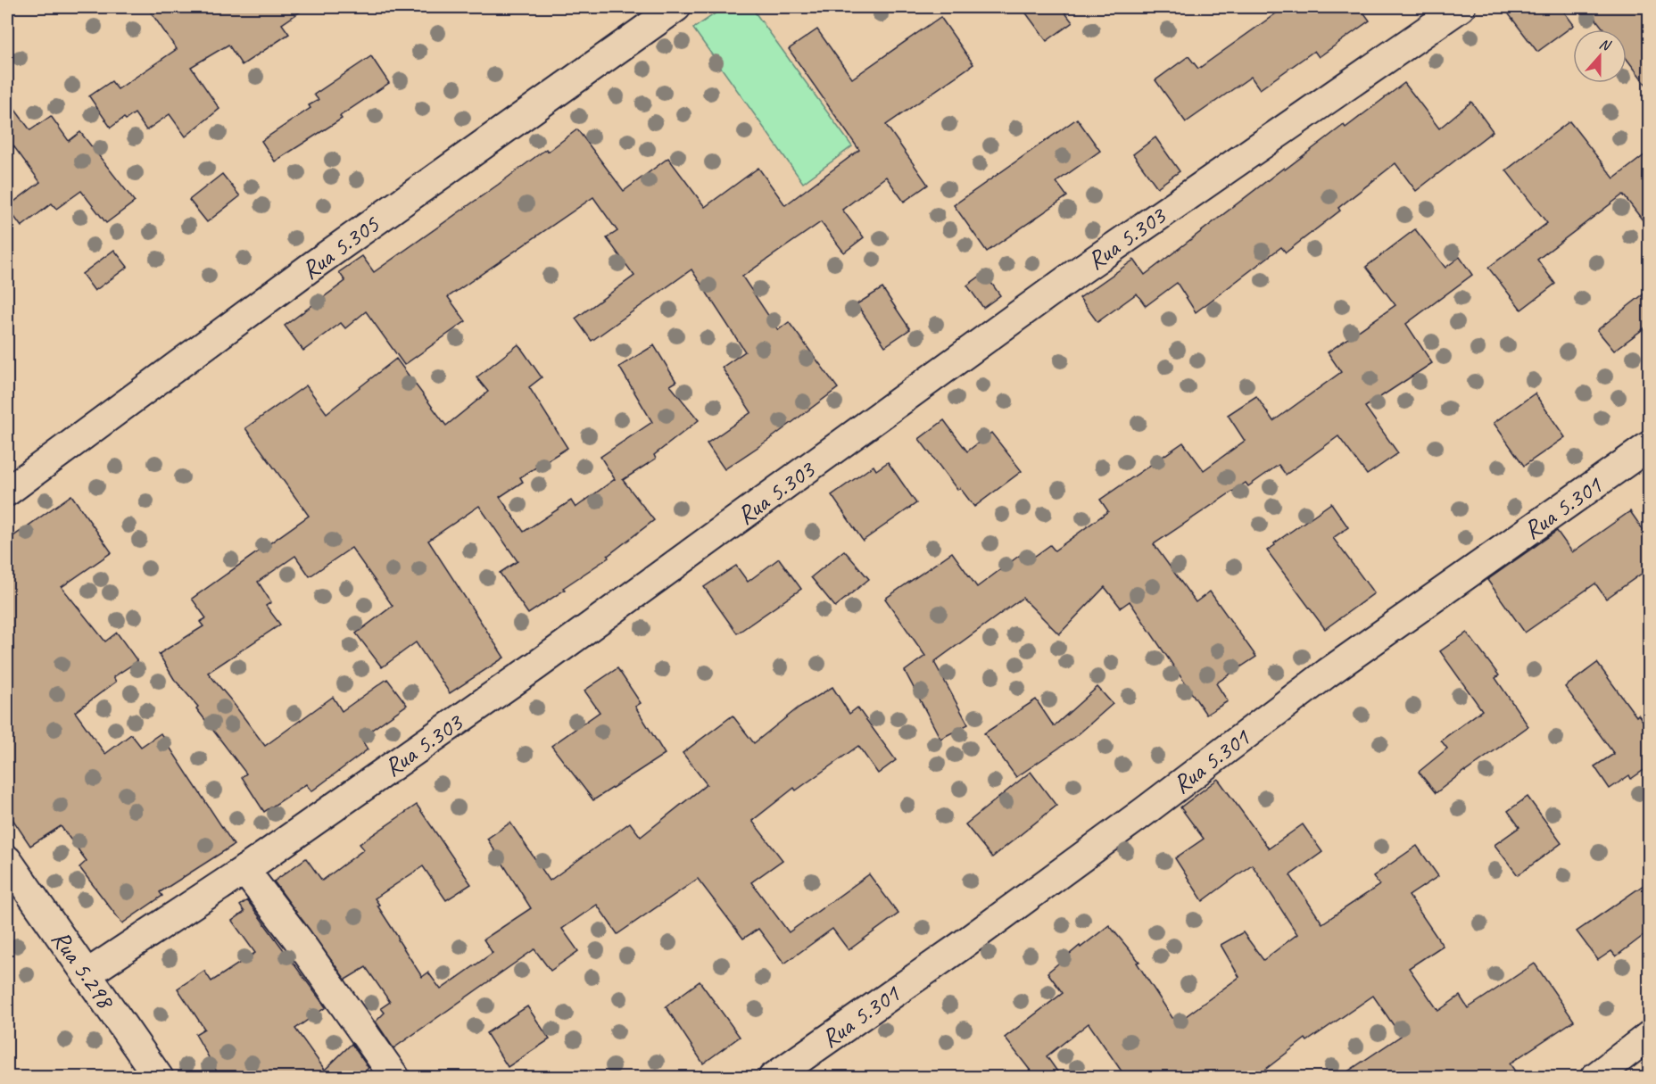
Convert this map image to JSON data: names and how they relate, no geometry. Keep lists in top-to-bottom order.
{
  "streets": {
    "street": [
      "Rua 5.303",
      "Rua 5.305",
      "Rua 5.301",
      "Rua 5.298"
    ]
  },
  "crossings": [
    ["Rua 5.303", "Rua 5.298"]
  ],
  "north": "top"
}
